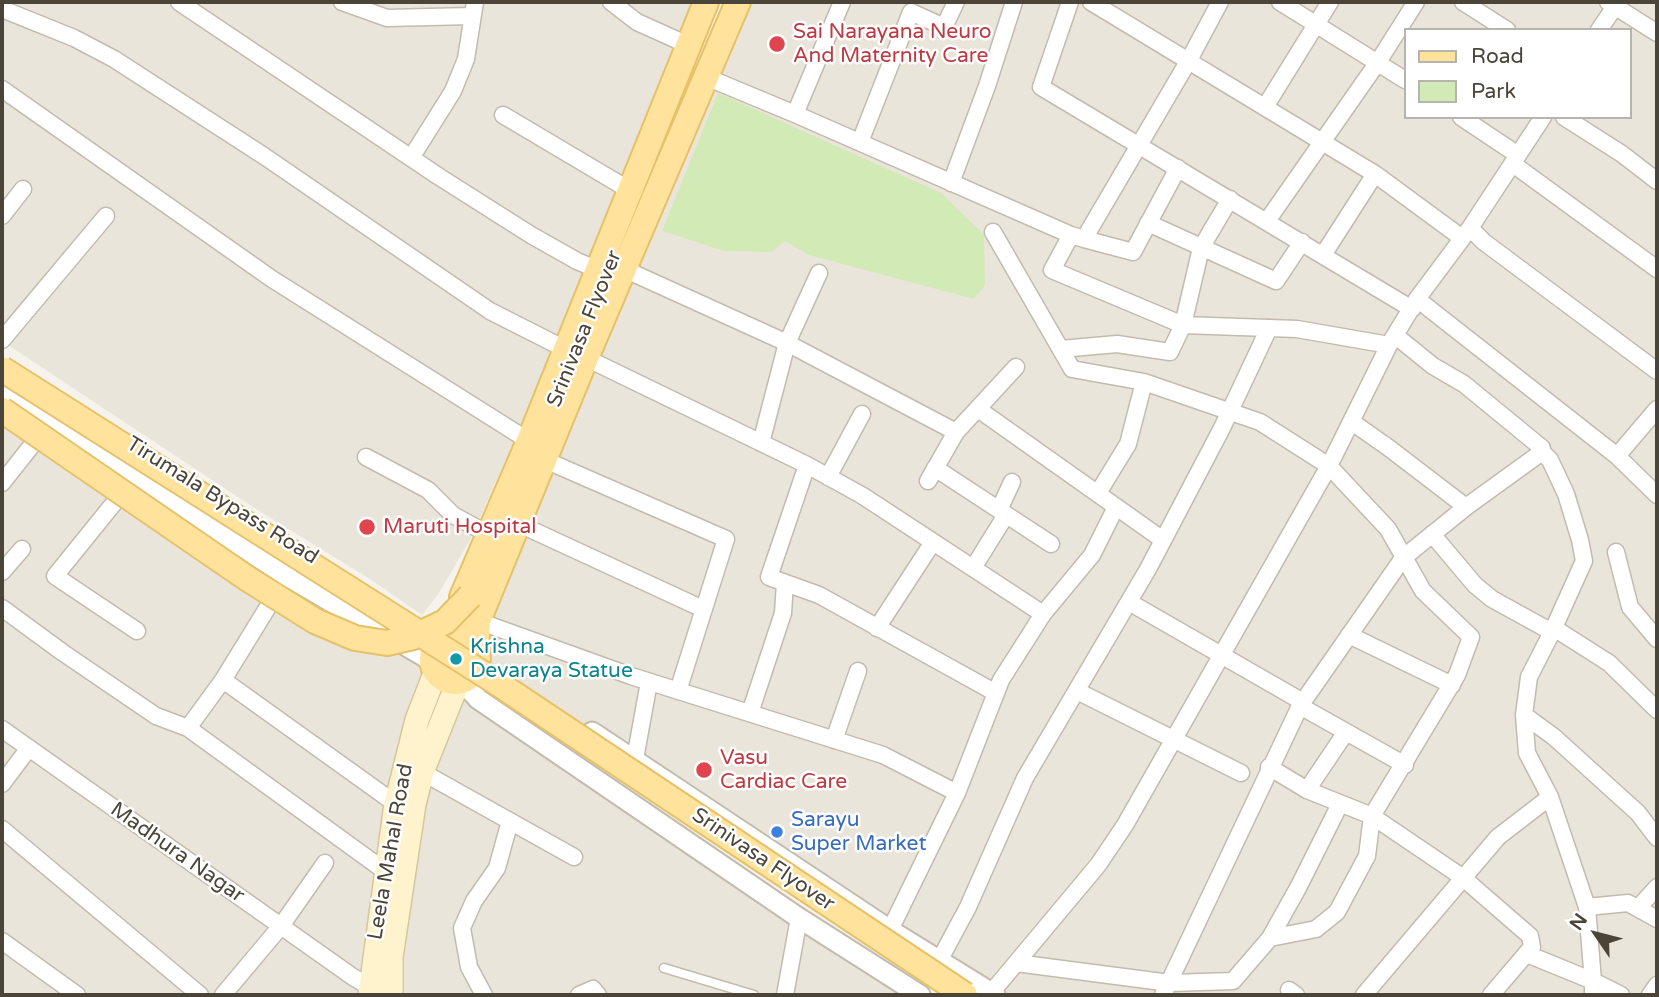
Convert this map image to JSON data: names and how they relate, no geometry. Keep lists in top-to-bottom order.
{
  "streets": {
    "main road": ["Srinivasa Flyover", "Leela Mahal Road"],
    "street": ["Tirumala Bypass Road", "Madhura Nagar"]
  },
  "crossings": [
    ["Tirumala Bypass Road", "Leela Mahal Road"],
    ["Leela Mahal Road", "Madhura Nagar"]
  ],
  "places": [
    "Sai Narayana Neuro And Maternity Care",
    "Maruti Hospital",
    "Krishna Devaraya Statue",
    "Vasu Cardiac Care",
    "Sarayu Super Market"
  ],
  "legend": ["Road", "Park"],
  "north": "top left"
}
